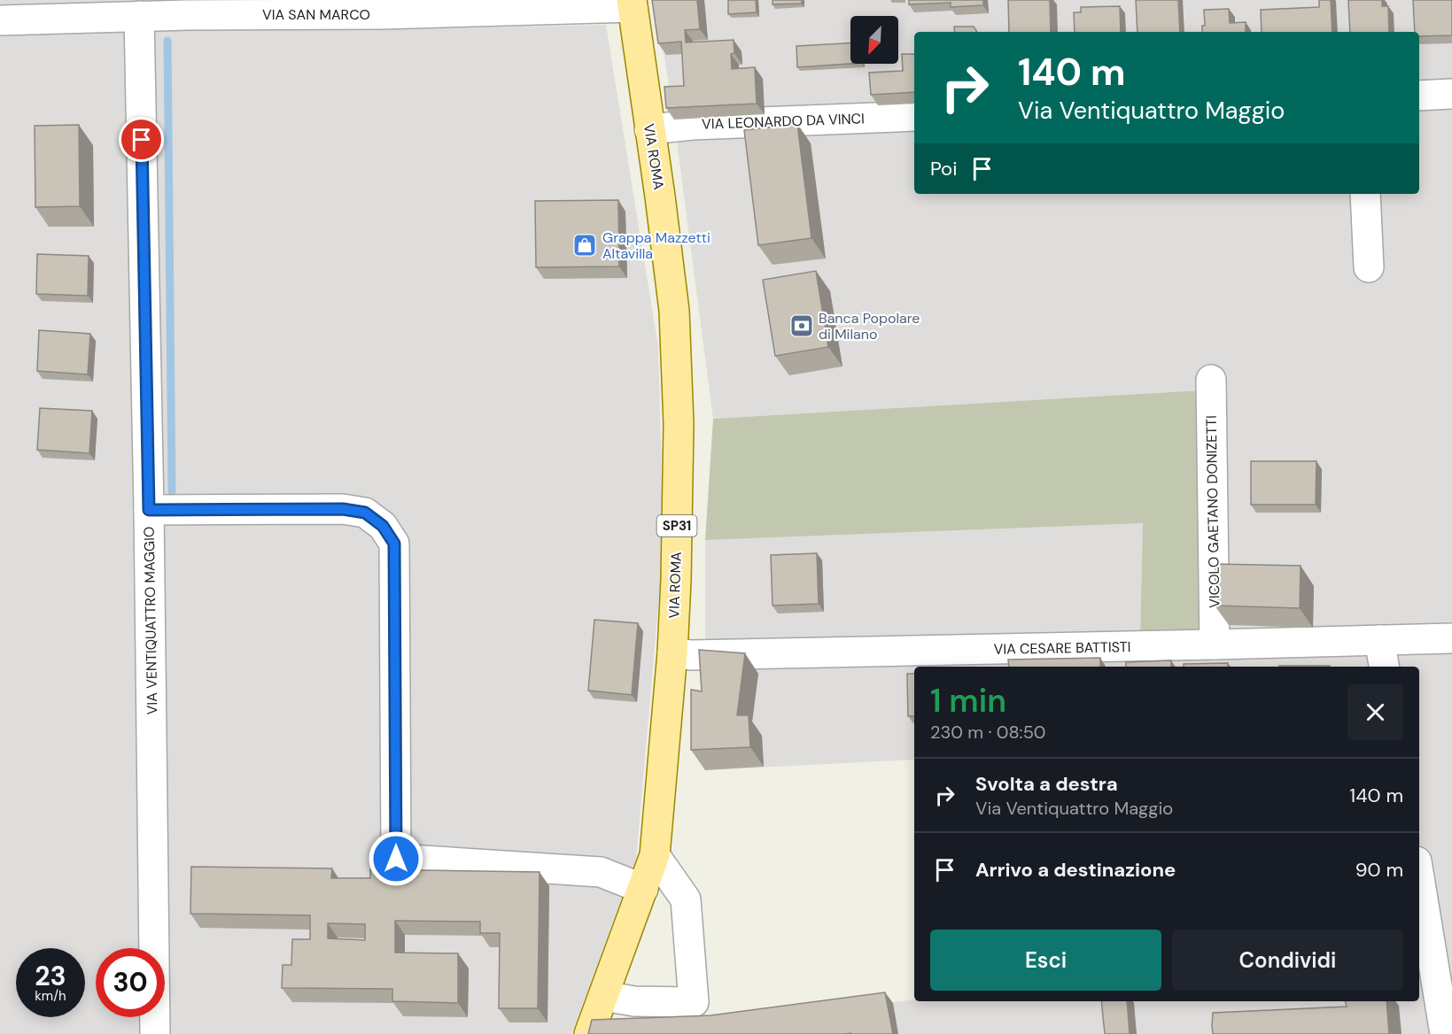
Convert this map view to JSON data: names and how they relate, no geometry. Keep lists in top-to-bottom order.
{
  "streets": {
    "main road": ["VIA ROMA", "SP31"],
    "street": [
      "VIA SAN MARCO",
      "VIA LEONARDO DA VINCI",
      "VICOLO GAETANO DONIZETTI",
      "VIA VENTIQUATTRO MAGGIO",
      "VIA CESARE BATTISTI"
    ]
  },
  "crossings": [
    ["VIA SAN MARCO", "VIA ROMA"],
    ["VIA SAN MARCO", "VIA VENTIQUATTRO MAGGIO"],
    ["VIA LEONARDO DA VINCI", "VIA ROMA"],
    ["VIA ROMA", "VIA CESARE BATTISTI"],
    ["VICOLO GAETANO DONIZETTI", "VIA CESARE BATTISTI"]
  ],
  "places": {
    "shop": ["Grappa Mazzetti Altavilla"],
    "bank": ["Banca Popolare di Milano"]
  },
  "north": "bottom left",
  "page": {
    "turn": ["140 m", "Via Ventiquattro Maggio"],
    "then": "Poi",
    "heading": ["1 min", "230 m · 08:50"],
    "list": [
      {
        "name": "Svolta a destra",
        "note": "Via Ventiquattro Maggio",
        "value": "140 m"
      },
      {
        "name": "Arrivo a destinazione",
        "value": "90 m"
      }
    ],
    "buttons": ["Esci", "Condividi"],
    "speed": "23 km/h",
    "limit": "30"
  }
}
